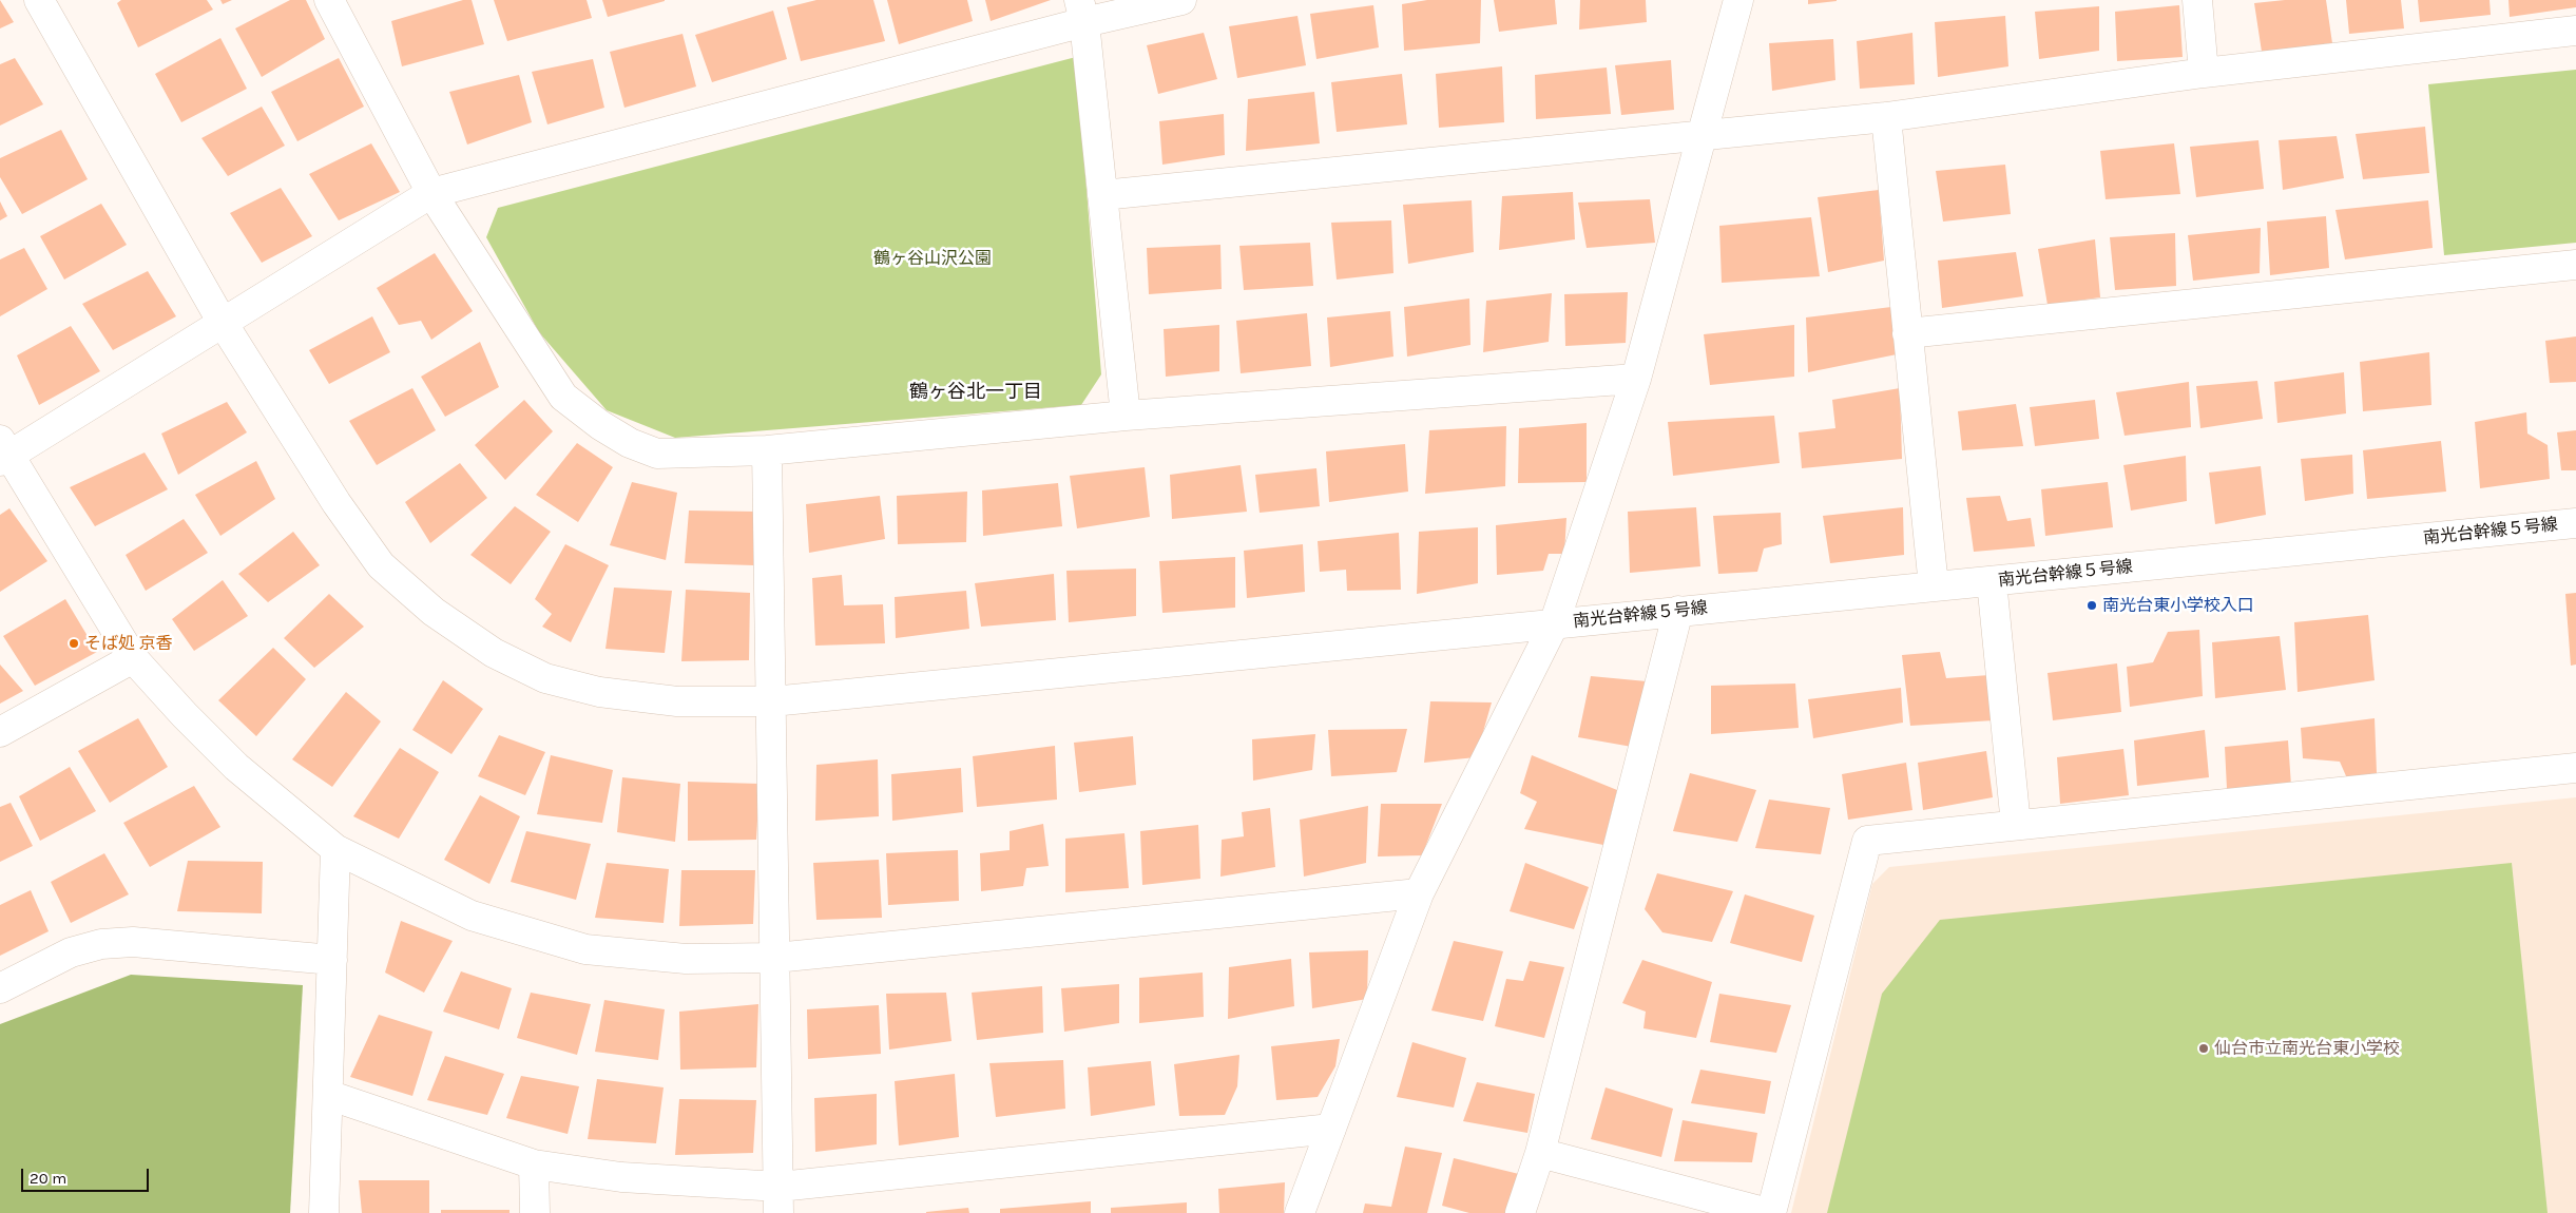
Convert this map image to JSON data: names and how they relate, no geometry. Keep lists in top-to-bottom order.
{
  "streets": {
    "street": ["南光台幹線５号線"]
  },
  "districts": ["鶴ヶ谷北一丁目"],
  "parks": ["鶴ヶ谷山沢公園"],
  "places": ["南光台東小学校入口", "そば処 京香", "仙台市立南光台東小学校"],
  "scale_bar": "20 m"
}
